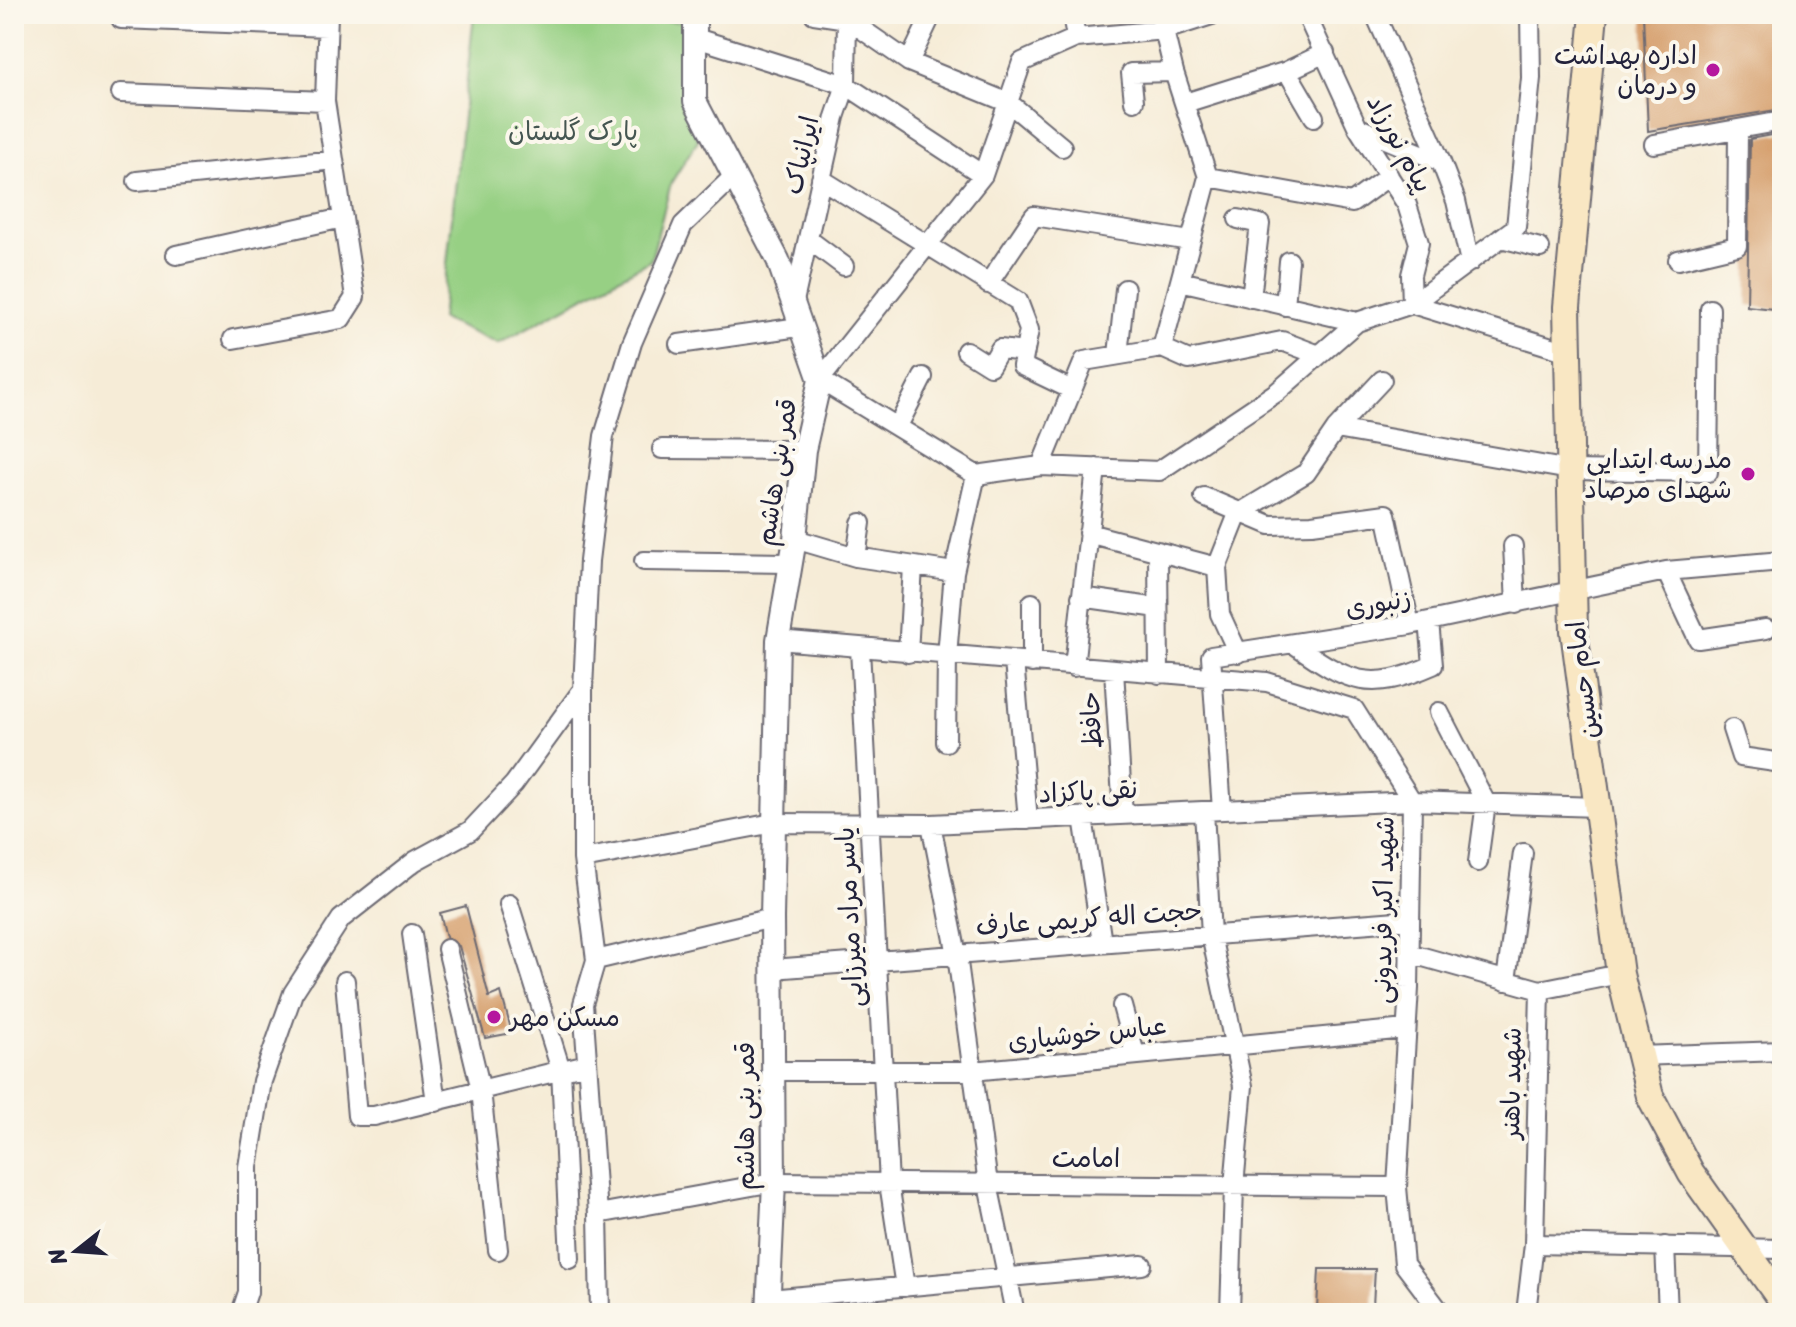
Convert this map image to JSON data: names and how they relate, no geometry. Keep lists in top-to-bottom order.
{
  "streets": {
    "main road": ["امام حسین"],
    "street": [
      "پیام نورزاد",
      "ایرانپاک",
      "قمر بنی هاشم",
      "زنبوری",
      "حافظ",
      "نقی پاکزاد",
      "شهید اکبر فریدونی",
      "یاسر مراد میرزایی",
      "حجت اله کریمی عارف",
      "عباس خوشیاری",
      "شهید باهنر",
      "امامت"
    ]
  },
  "crossings": [
    ["ایرانپاک", "قمر بنی هاشم"],
    ["قمر بنی هاشم", "نقی پاکزاد"],
    ["قمر بنی هاشم", "شهید اکبر فریدونی"],
    ["قمر بنی هاشم", "حجت اله کریمی عارف"],
    ["قمر بنی هاشم", "عباس خوشیاری"],
    ["قمر بنی هاشم", "امامت"],
    ["زنبوری", "امام حسین"],
    ["زنبوری", "شهید اکبر فریدونی"],
    ["امام حسین", "نقی پاکزاد"],
    ["حافظ", "نقی پاکزاد"],
    ["حافظ", "شهید اکبر فریدونی"],
    ["نقی پاکزاد", "شهید اکبر فریدونی"],
    ["نقی پاکزاد", "یاسر مراد میرزایی"],
    ["شهید اکبر فریدونی", "یاسر مراد میرزایی"],
    ["شهید اکبر فریدونی", "حجت اله کریمی عارف"],
    ["شهید اکبر فریدونی", "عباس خوشیاری"],
    ["شهید اکبر فریدونی", "امامت"],
    ["یاسر مراد میرزایی", "حجت اله کریمی عارف"],
    ["یاسر مراد میرزایی", "عباس خوشیاری"],
    ["یاسر مراد میرزایی", "امامت"]
  ],
  "parks": ["پارک گلستان"],
  "places": ["اداره بهداشت و درمان", "مدرسه ایتدایی شهدای مرصاد", "مسکن مهر"],
  "north": "left"
}
